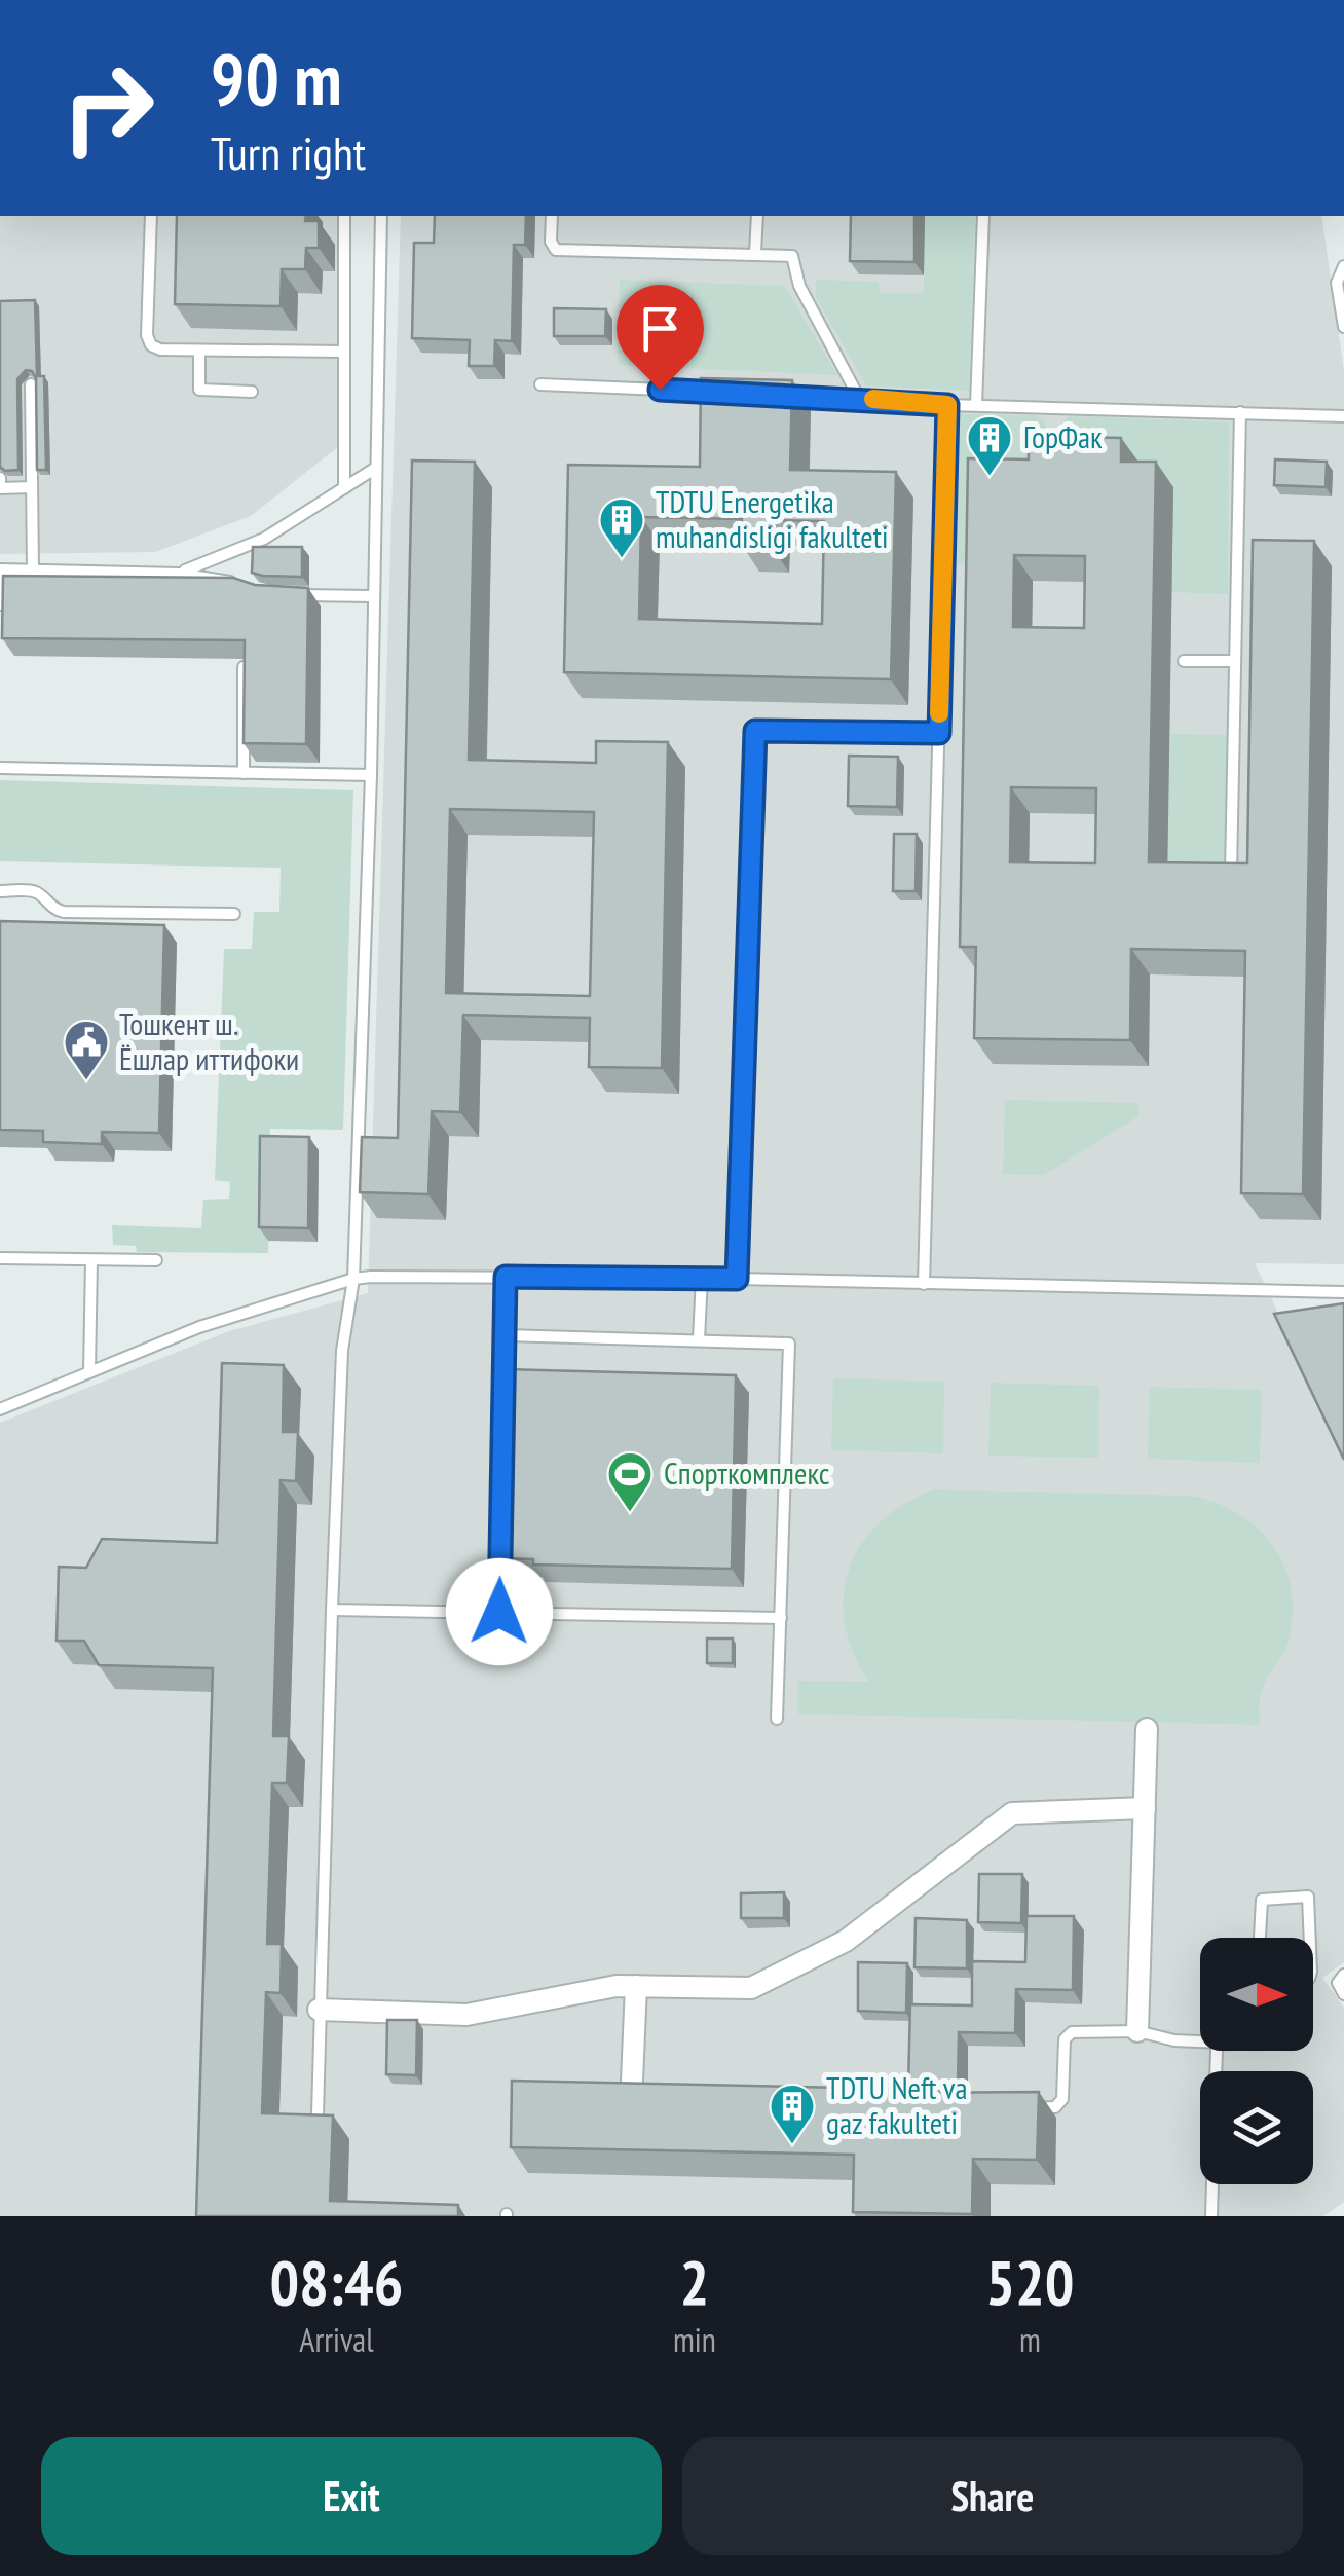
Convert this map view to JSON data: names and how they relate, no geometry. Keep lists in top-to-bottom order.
{
  "places": {
    "building": ["ГорФак", "TDTU Energetika muhandisligi fakulteti", "TDTU Neft va gaz fakulteti"],
    "public building": ["Тошкент ш. Ёшлар иттифоки"],
    "sports": ["Спорткомплекс"]
  },
  "north": "right",
  "page": {
    "turn": ["90 m", "Turn right"],
    "eta": [
      "08:46",
      "Arrival",
      "2",
      "min",
      "520",
      "m"
    ],
    "buttons": ["Exit", "Share"]
  }
}
